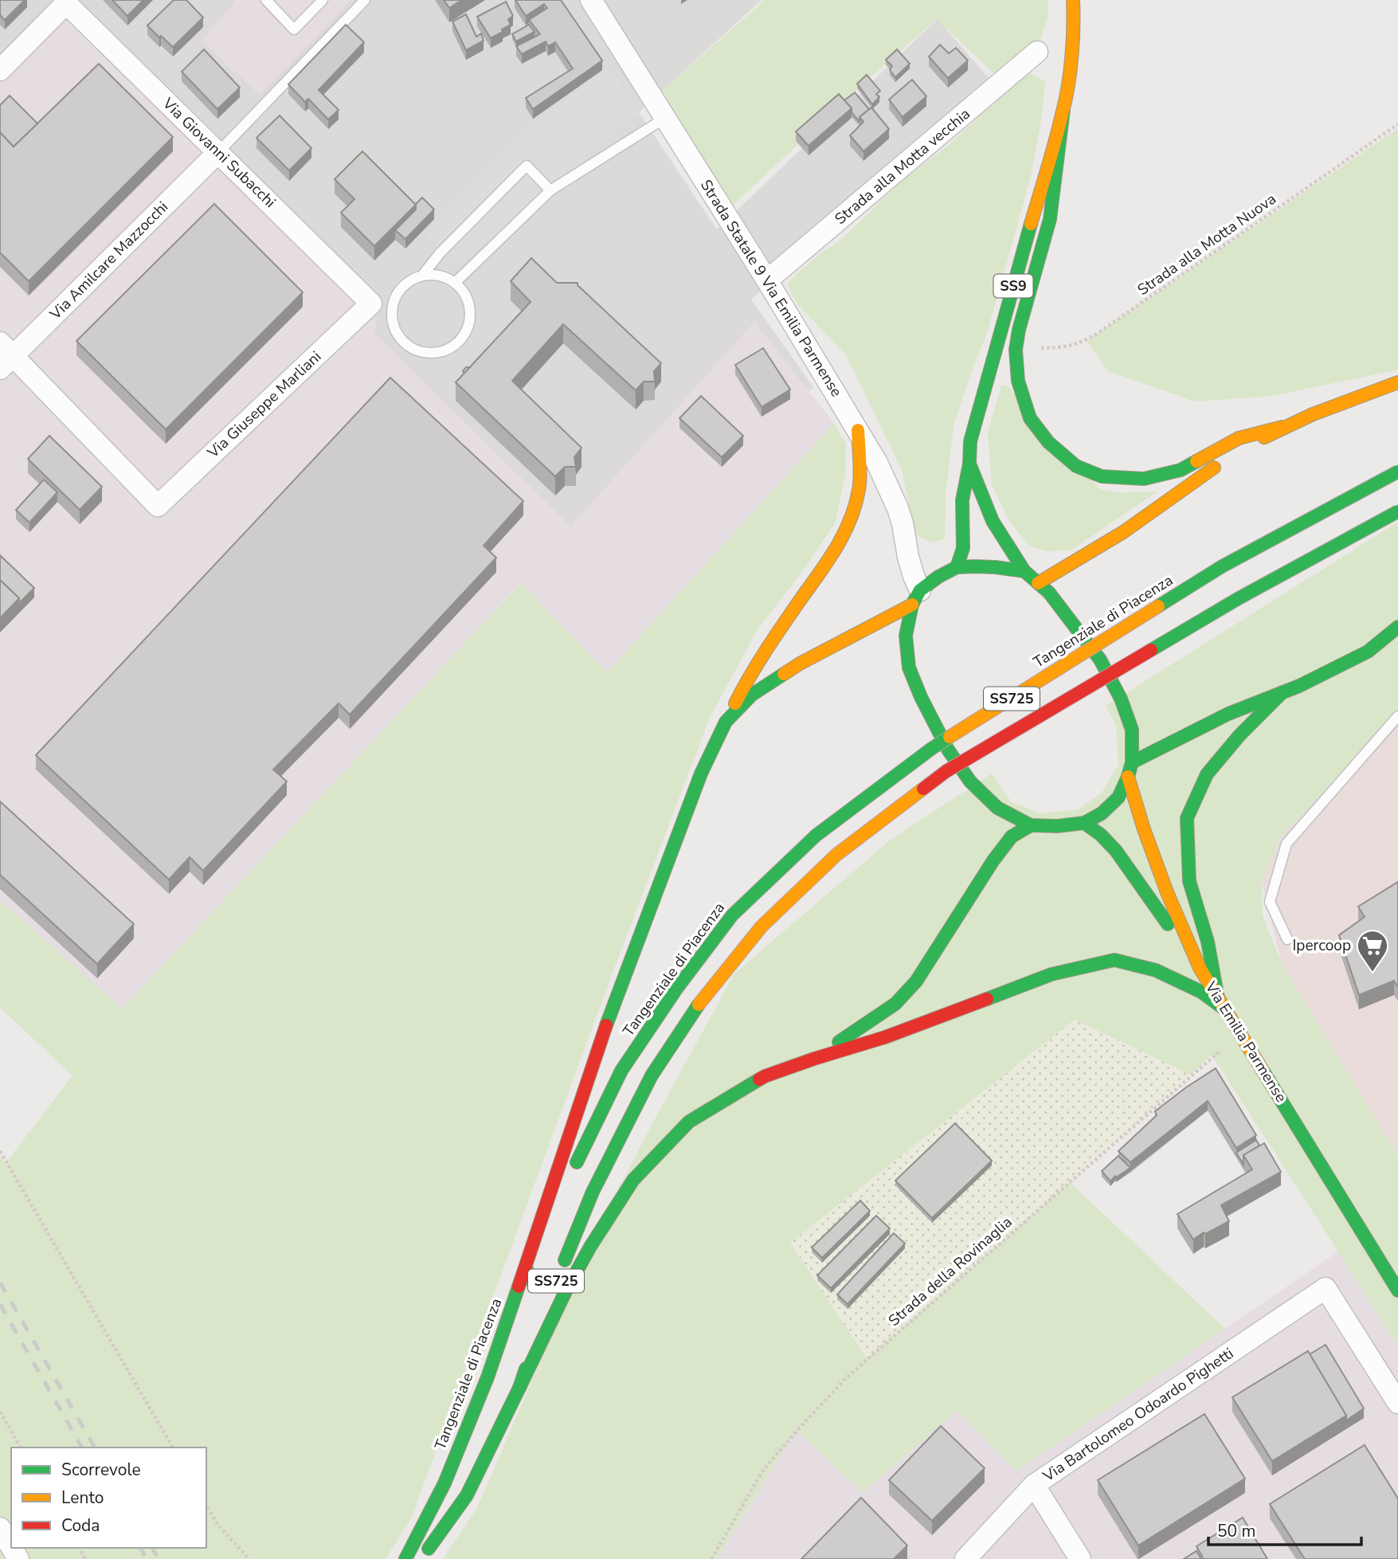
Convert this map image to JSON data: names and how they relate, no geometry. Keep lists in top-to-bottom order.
{
  "streets": {
    "main road": [
      "SS9",
      "Tangenziale di Piacenza",
      "SS725",
      "Via Emilia Parmense"
    ],
    "street": [
      "Via Giovanni Subacchi",
      "Strada alla Motta vecchia",
      "Via Amilcare Mazzocchi",
      "Strada Statale 9 Via Emilia Parmense",
      "Via Giuseppe Marliani",
      "Via Bartolomeo Odoardo Pighetti"
    ],
    "path": ["Strada alla Motta Nuova", "Strada della Rovinaglia"]
  },
  "crossings": [
    ["Via Giovanni Subacchi", "Via Amilcare Mazzocchi"],
    ["Via Giovanni Subacchi", "Via Giuseppe Marliani"],
    ["Strada alla Motta vecchia", "Strada Statale 9 Via Emilia Parmense"],
    ["Via Amilcare Mazzocchi", "Via Giuseppe Marliani"],
    ["Via Emilia Parmense", "Strada della Rovinaglia"]
  ],
  "places": {
    "supermarket": ["Ipercoop"]
  },
  "legend": ["Scorrevole", "Lento", "Coda"],
  "scale_bar": "50 m"
}
